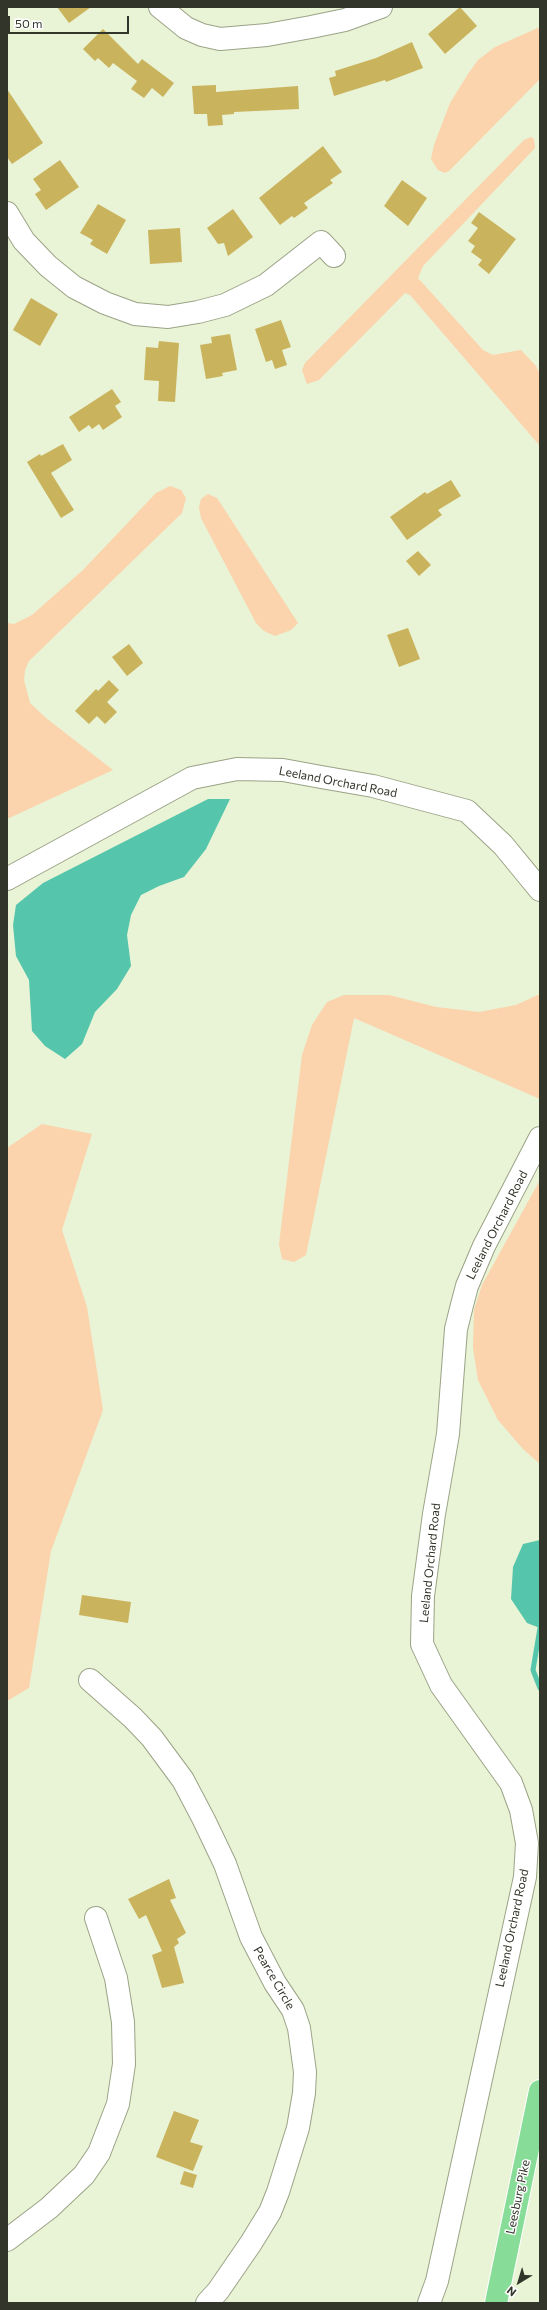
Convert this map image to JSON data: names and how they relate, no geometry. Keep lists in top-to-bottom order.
{
  "streets": {
    "highway": ["Leesburg Pike"],
    "street": ["Leeland Orchard Road", "Pearce Circle"]
  },
  "scale_bar": "50 m",
  "north": "bottom left"
}
